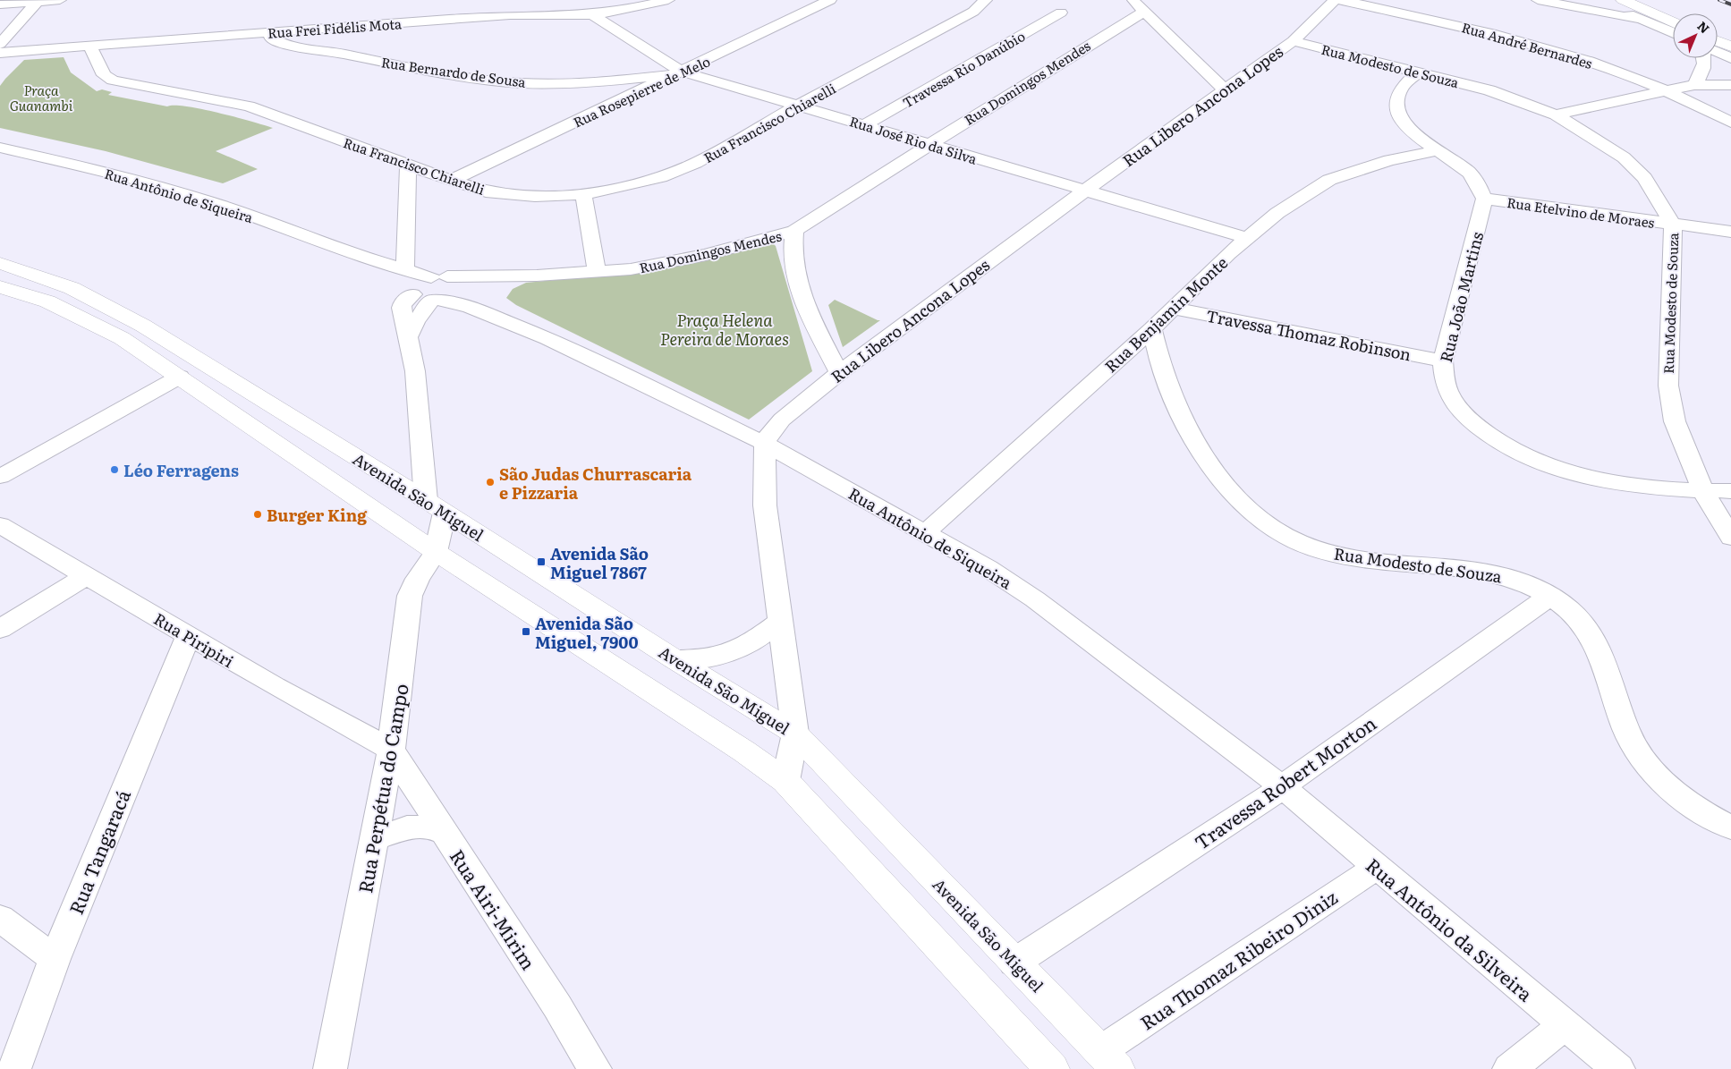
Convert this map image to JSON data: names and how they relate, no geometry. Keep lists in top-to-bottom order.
{
  "streets": {
    "main road": ["Avenida São Miguel"],
    "street": [
      "Rua Frei Fidélis Mota",
      "Rua André Bernardes",
      "Rua Modesto de Souza",
      "Travessa Rio Danúbio",
      "Rua Bernardo de Sousa",
      "Rua Domingos Mendes",
      "Rua Rosepierre de Melo",
      "Rua Libero Ancona Lopes",
      "Rua Francisco Chiarelli",
      "Rua José Rio da Silva",
      "Rua Antônio de Siqueira",
      "Rua Etelvino de Moraes",
      "Rua João Martins",
      "Rua Benjamin Monte",
      "Travessa Thomaz Robinson",
      "Rua Piripiri",
      "Travessa Robert Morton",
      "Rua Perpétua do Campo",
      "Rua Tangaracá",
      "Rua Airi-Mirim",
      "Rua Antônio da Silveira",
      "Rua Thomaz Ribeiro Diniz"
    ]
  },
  "crossings": [
    ["Rua Frei Fidélis Mota", "Rua Bernardo de Sousa"],
    ["Rua Frei Fidélis Mota", "Rua Francisco Chiarelli"],
    ["Rua Frei Fidélis Mota", "Rua José Rio da Silva"],
    ["Rua Modesto de Souza", "Rua Libero Ancona Lopes"],
    ["Rua Modesto de Souza", "Rua Etelvino de Moraes"],
    ["Rua Modesto de Souza", "Rua João Martins"],
    ["Rua Modesto de Souza", "Rua Benjamin Monte"],
    ["Rua Modesto de Souza", "Travessa Robert Morton"],
    ["Travessa Rio Danúbio", "Rua José Rio da Silva"],
    ["Rua Bernardo de Sousa", "Rua Rosepierre de Melo"],
    ["Rua Bernardo de Sousa", "Rua José Rio da Silva"],
    ["Rua Domingos Mendes", "Rua José Rio da Silva"],
    ["Rua Domingos Mendes", "Rua Antônio de Siqueira"],
    ["Rua Rosepierre de Melo", "Rua Francisco Chiarelli"],
    ["Rua Rosepierre de Melo", "Rua José Rio da Silva"],
    ["Rua Libero Ancona Lopes", "Rua José Rio da Silva"],
    ["Rua Libero Ancona Lopes", "Rua Antônio de Siqueira"],
    ["Rua Francisco Chiarelli", "Rua José Rio da Silva"],
    ["Rua José Rio da Silva", "Rua Benjamin Monte"],
    ["Rua Antônio de Siqueira", "Rua Benjamin Monte"],
    ["Rua Antônio de Siqueira", "Travessa Robert Morton"],
    ["Rua Antônio de Siqueira", "Rua Perpétua do Campo"],
    ["Rua Antônio de Siqueira", "Rua Antônio da Silveira"],
    ["Rua Etelvino de Moraes", "Rua João Martins"],
    ["Rua João Martins", "Travessa Thomaz Robinson"],
    ["Rua Benjamin Monte", "Travessa Thomaz Robinson"],
    ["Avenida São Miguel", "Travessa Robert Morton"],
    ["Avenida São Miguel", "Rua Perpétua do Campo"],
    ["Avenida São Miguel", "Rua Thomaz Ribeiro Diniz"],
    ["Rua Piripiri", "Rua Perpétua do Campo"],
    ["Rua Piripiri", "Rua Tangaracá"],
    ["Rua Piripiri", "Rua Airi-Mirim"],
    ["Travessa Robert Morton", "Rua Antônio da Silveira"],
    ["Rua Perpétua do Campo", "Rua Airi-Mirim"],
    ["Rua Antônio da Silveira", "Rua Thomaz Ribeiro Diniz"]
  ],
  "parks": ["Praça Guanambi", "Praça Helena Pereira de Moraes"],
  "places": {
    "other": ["Léo Ferragens", "São Judas Churrascaria e Pizzaria", "Burger King"],
    "transit": ["Avenida São Miguel 7867", "Avenida São Miguel, 7900"]
  },
  "north": "top right"
}
